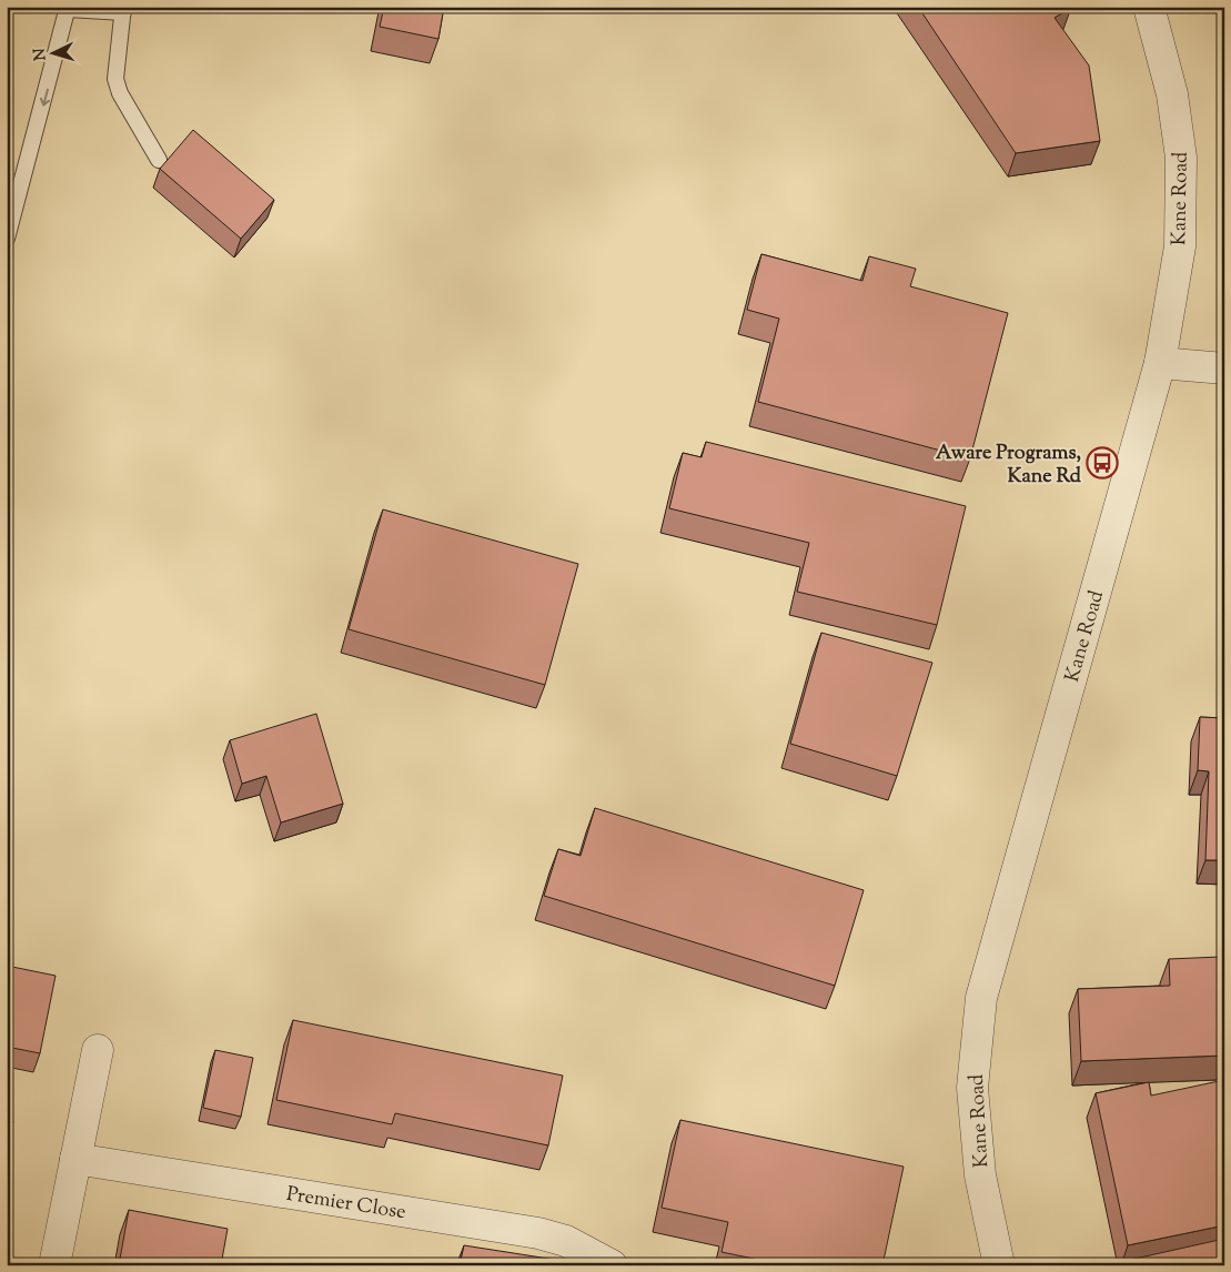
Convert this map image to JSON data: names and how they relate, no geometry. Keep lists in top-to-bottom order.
{
  "streets": {
    "street": ["Kane Road", "Premier Close"]
  },
  "places": {
    "bus stop": ["Aware Programs, Kane Rd"]
  },
  "north": "left"
}
